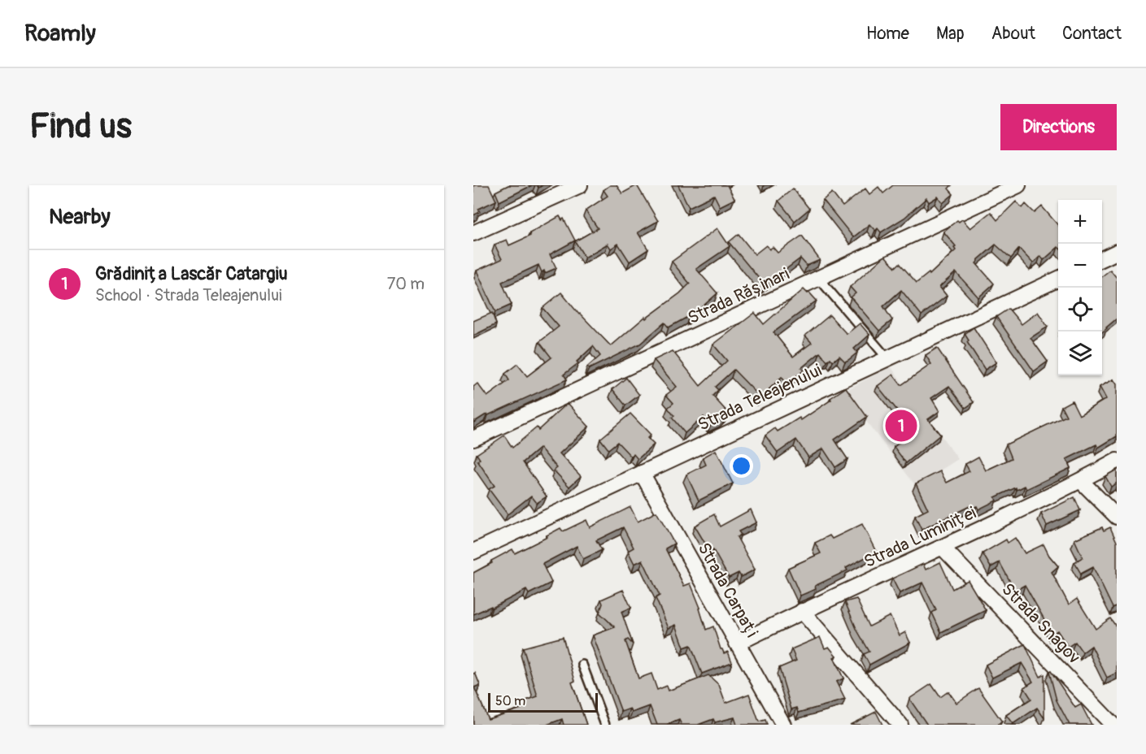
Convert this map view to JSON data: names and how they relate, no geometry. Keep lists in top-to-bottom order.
{
  "streets": {
    "street": [
      "Strada Rășinari",
      "Strada Teleajenului",
      "Strada Luminiței",
      "Strada Carpați",
      "Strada Snagov"
    ]
  },
  "crossings": [
    ["Strada Teleajenului", "Strada Carpați"],
    ["Strada Luminiței", "Strada Carpați"],
    ["Strada Luminiței", "Strada Snagov"]
  ],
  "scale_bar": "50 m",
  "page": {
    "header": "Roamly",
    "nav": [
      "Home",
      "Map",
      "About",
      "Contact"
    ],
    "buttons": "Directions",
    "title": "Find us",
    "heading": "Nearby",
    "map_buttons": ["+", "−"],
    "list": [
      {
        "mark": "1",
        "name": "Grădinița Lascăr Catargiu",
        "note": "School · Strada Teleajenului",
        "value": "70 m"
      }
    ],
    "pins": "1",
    "scale": "50 m"
  }
}
